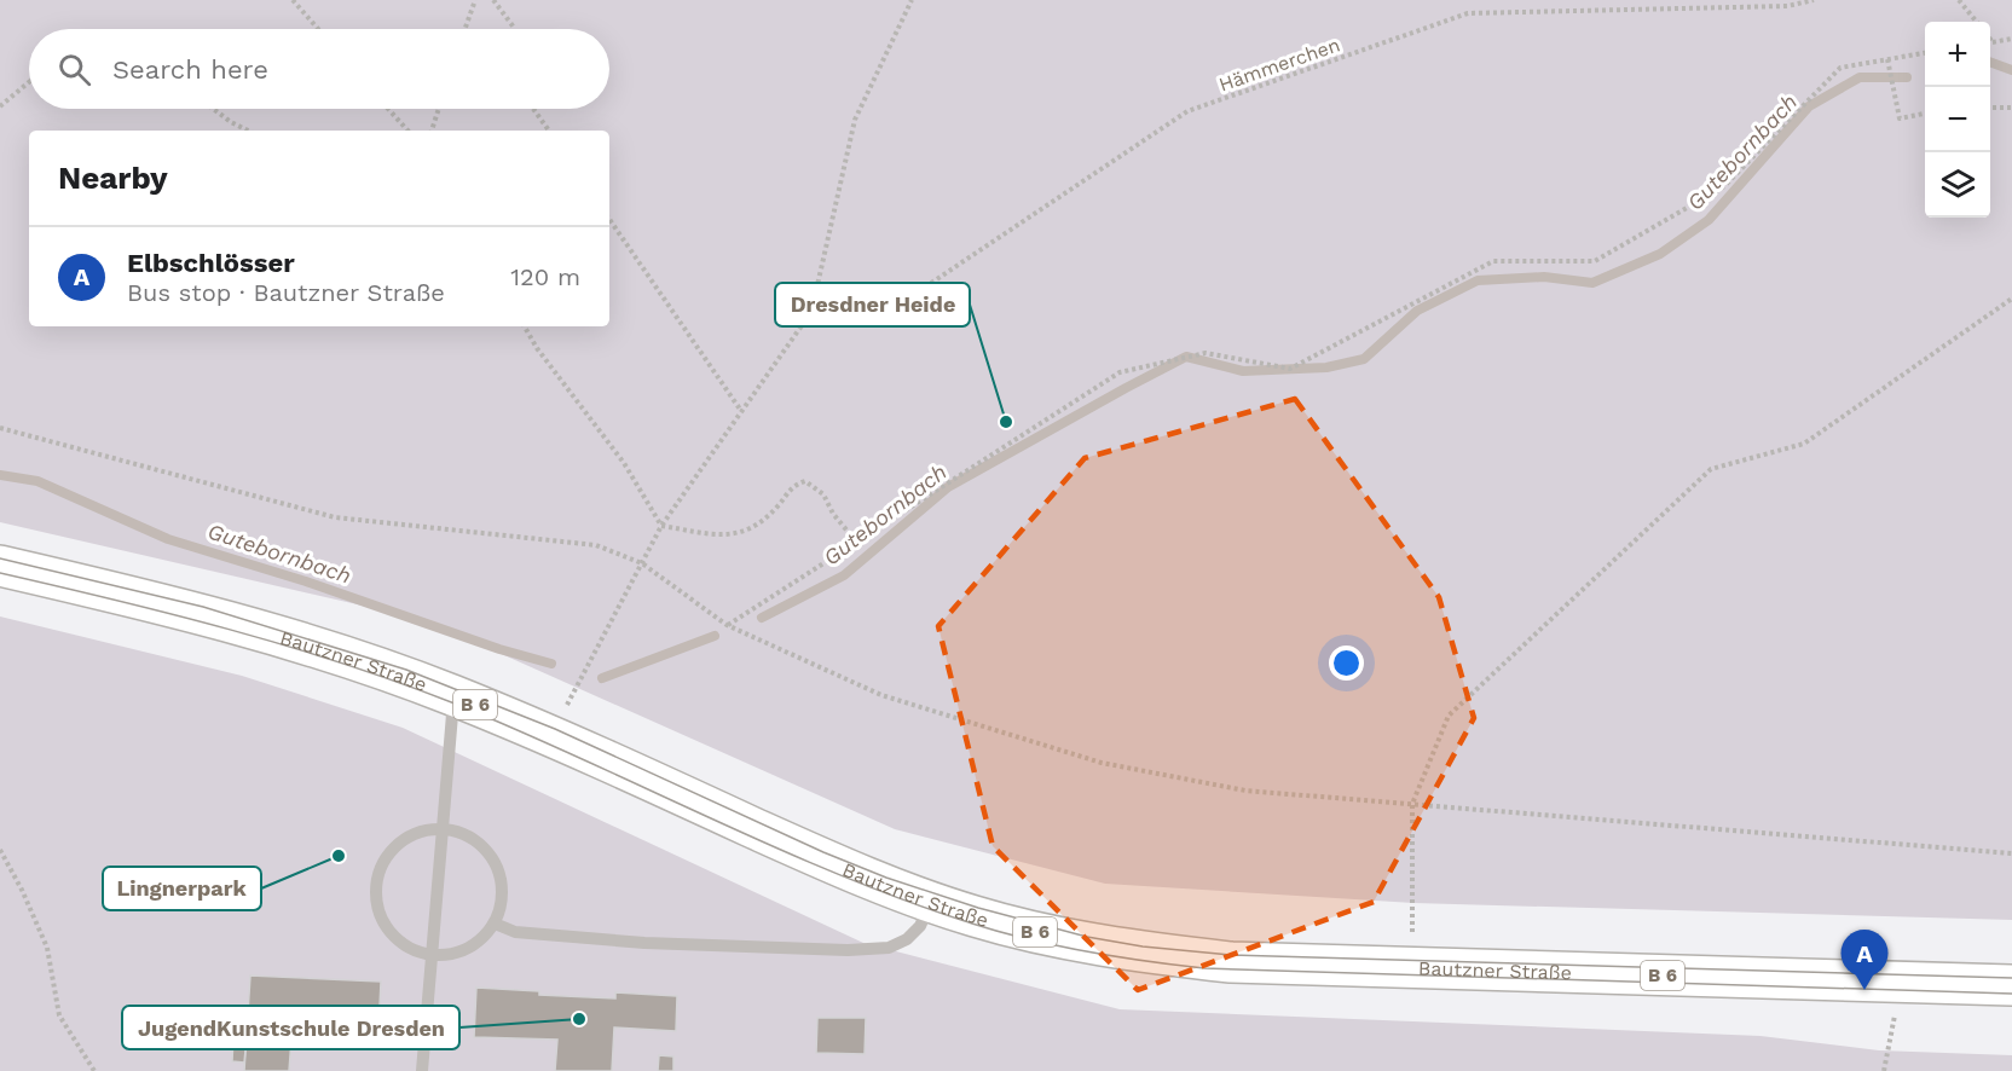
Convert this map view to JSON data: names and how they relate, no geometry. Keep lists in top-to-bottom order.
{
  "streets": {
    "main road": ["Bautzner Straße", "B 6"],
    "path": ["Hämmerchen"]
  },
  "water": ["Gutebornbach"],
  "places": ["Dresdner Heide", "Lingnerpark", "JugendKunstschule Dresden"],
  "page": {
    "map_buttons": ["+", "−"],
    "search": "Search here",
    "heading": "Nearby",
    "list": [
      {
        "mark": "A",
        "name": "Elbschlösser",
        "note": "Bus stop · Bautzner Straße",
        "value": "120 m"
      }
    ],
    "pins": "A"
  }
}
